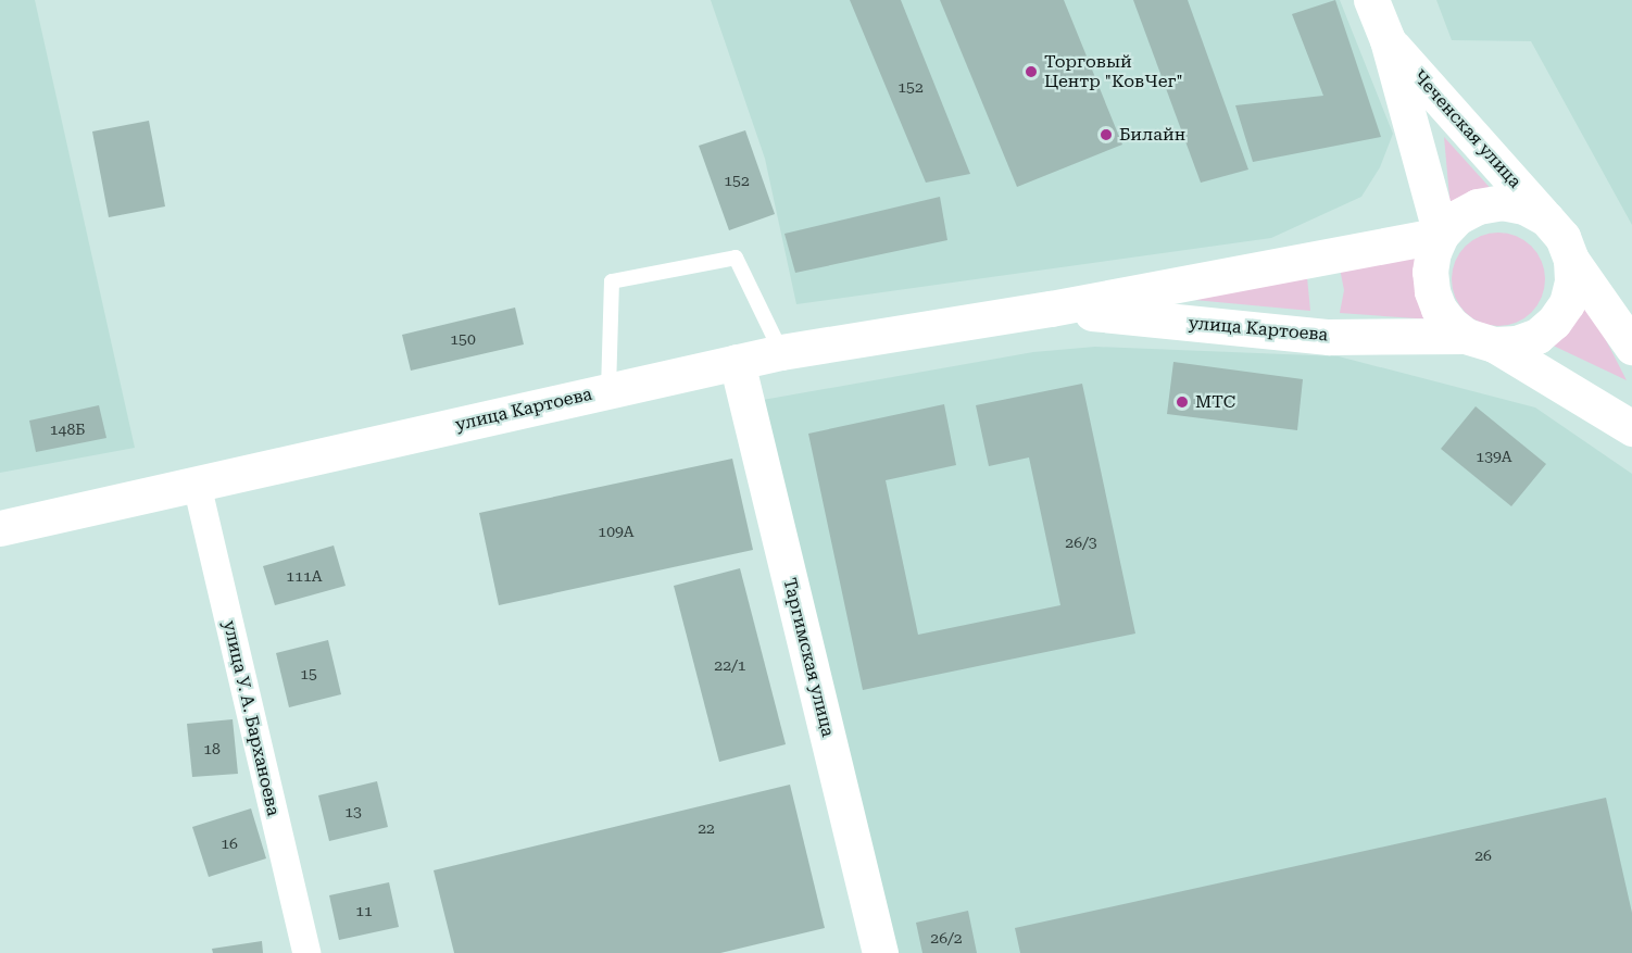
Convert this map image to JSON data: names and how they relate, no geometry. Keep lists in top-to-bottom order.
{
  "streets": {
    "main road": ["Чеченская улица", "улица Картоева", "Таргимская улица"],
    "street": ["улица У. А. Барханоева"]
  },
  "crossings": [
    ["Чеченская улица", "улица Картоева"],
    ["улица Картоева", "Таргимская улица"],
    ["улица Картоева", "улица У. А. Барханоева"]
  ],
  "places": ["Торговый Центр \"КовЧег\"", "Билайн", "МТС"],
  "house_numbers": [
    "152",
    "152",
    "150",
    "148Б",
    "139А",
    "109А",
    "26/3",
    "111А",
    "22/1",
    "15",
    "18",
    "13",
    "22",
    "16",
    "26",
    "11",
    "26/2"
  ]
}
